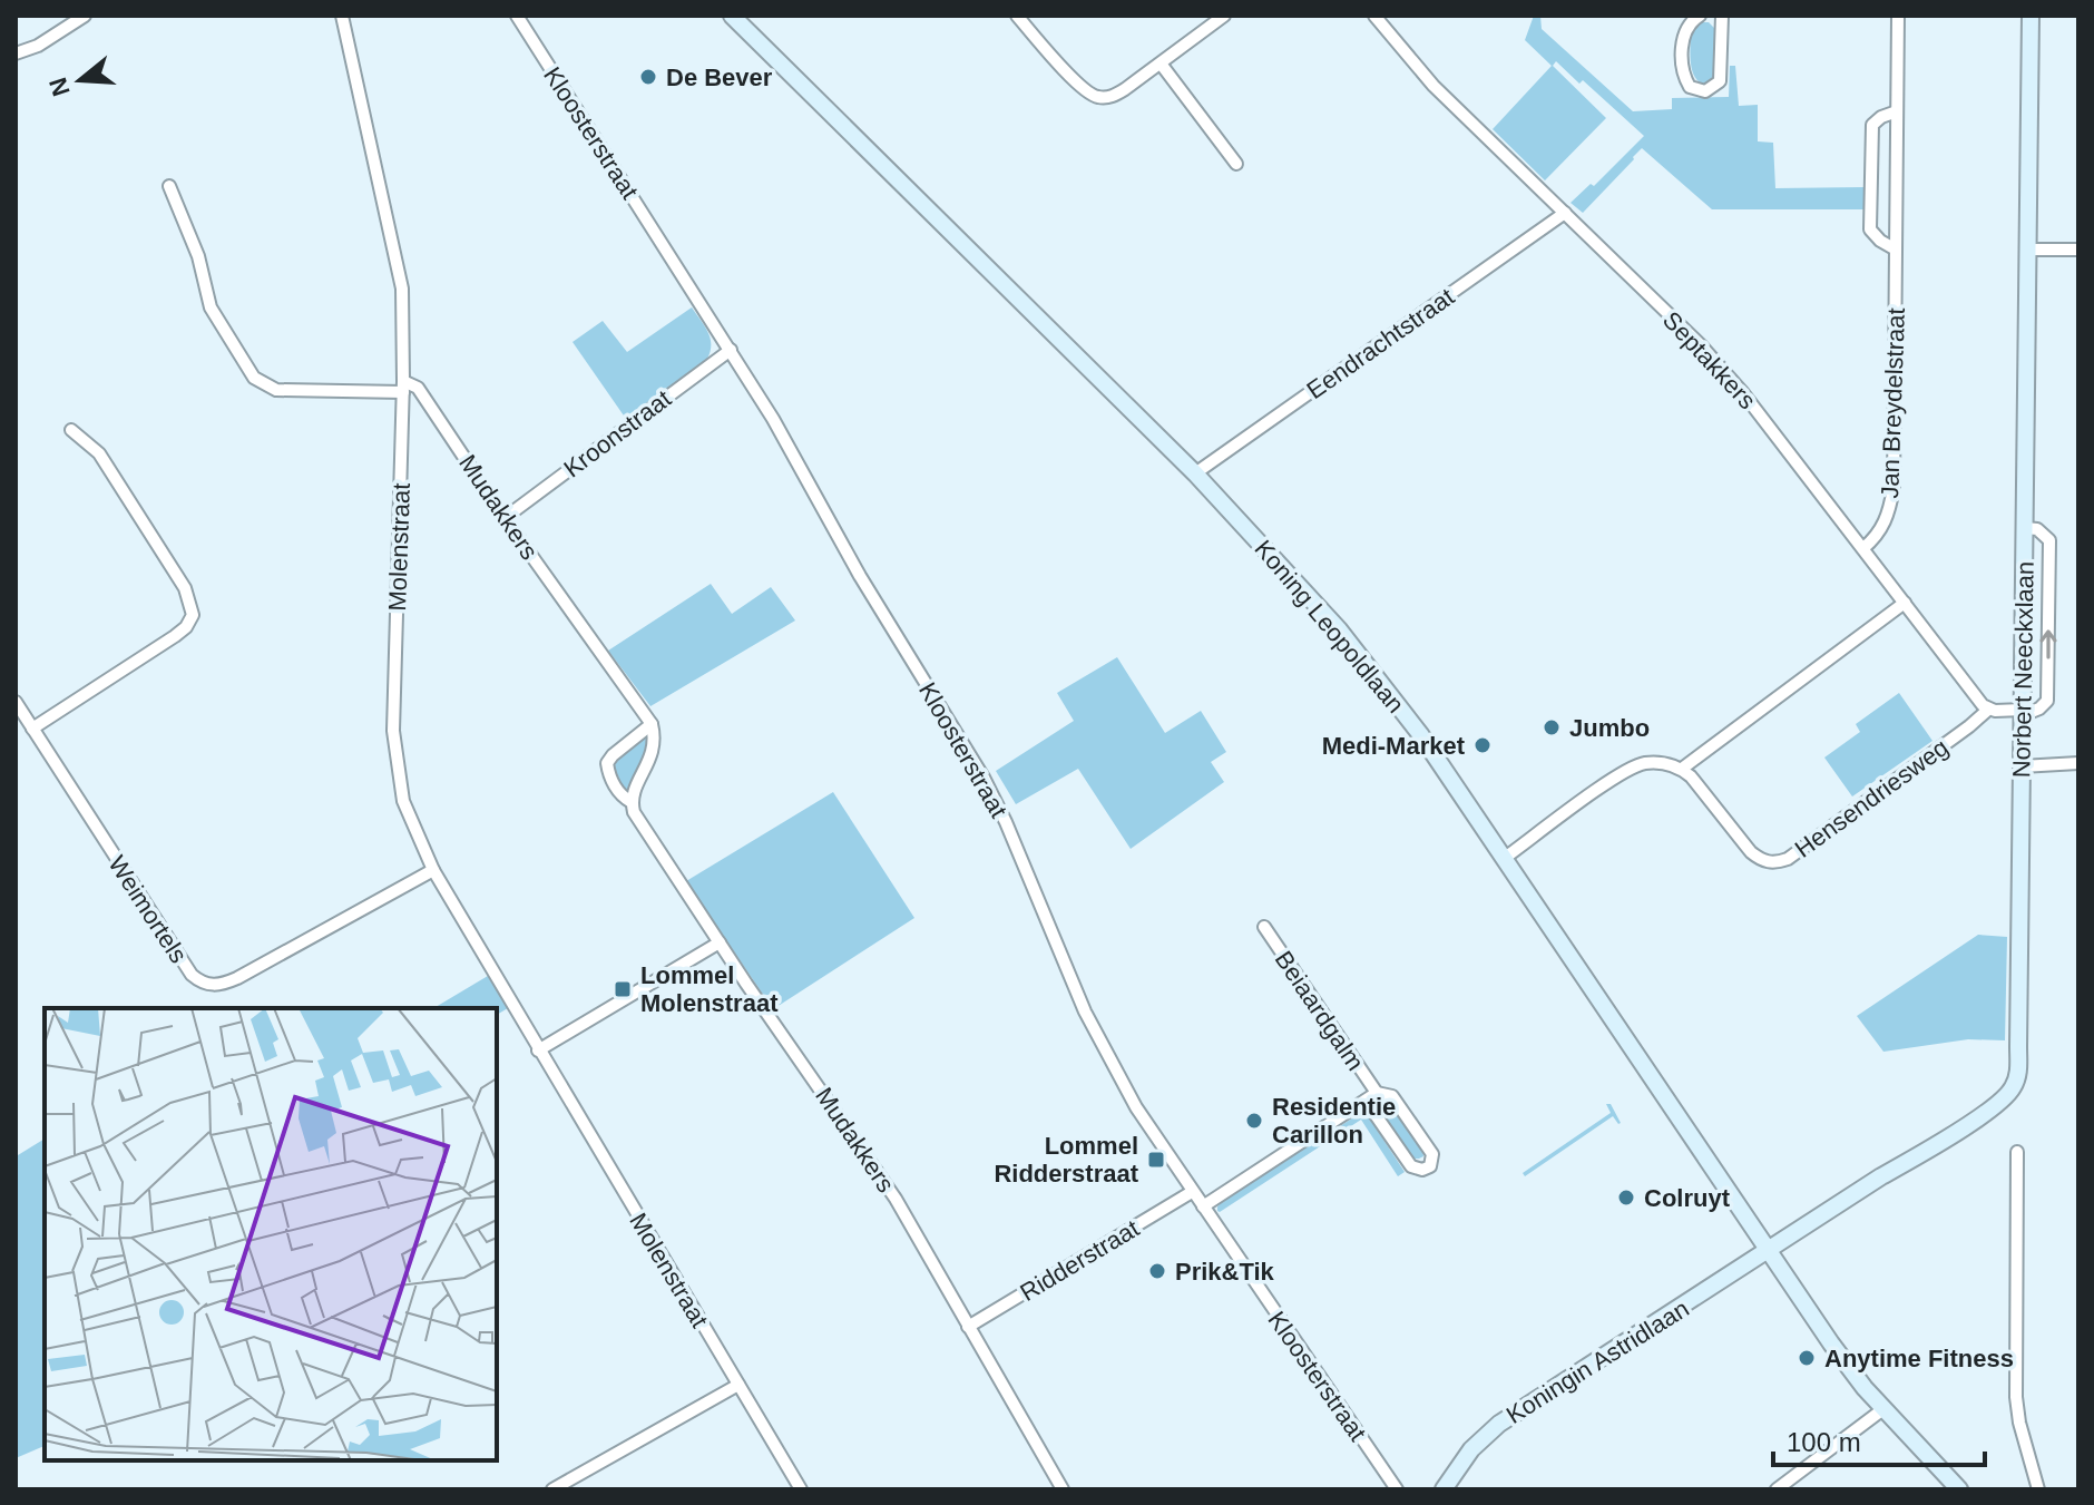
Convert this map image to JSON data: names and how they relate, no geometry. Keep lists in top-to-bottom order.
{
  "streets": {
    "main road": ["Koning Leopoldlaan", "Norbert Neeckxlaan", "Koningin Astridlaan"],
    "street": [
      "Kloosterstraat",
      "Eendrachtstraat",
      "Septakkers",
      "Jan Breydelstraat",
      "Kroonstraat",
      "Mudakkers",
      "Molenstraat",
      "Hensendriesweg",
      "Weimortels",
      "Beiaardgalm",
      "Ridderstraat"
    ]
  },
  "crossings": [
    ["Kloosterstraat", "Kroonstraat"],
    ["Kloosterstraat", "Beiaardgalm"],
    ["Kloosterstraat", "Ridderstraat"],
    ["Eendrachtstraat", "Septakkers"],
    ["Eendrachtstraat", "Koning Leopoldlaan"],
    ["Septakkers", "Jan Breydelstraat"],
    ["Septakkers", "Hensendriesweg"],
    ["Kroonstraat", "Mudakkers"],
    ["Mudakkers", "Molenstraat"],
    ["Mudakkers", "Ridderstraat"],
    ["Molenstraat", "Weimortels"],
    ["Koning Leopoldlaan", "Koningin Astridlaan"],
    ["Norbert Neeckxlaan", "Koningin Astridlaan"]
  ],
  "places": {
    "other": [
      "De Bever",
      "Jumbo",
      "Medi-Market",
      "Residentie Carillon",
      "Colruyt",
      "Prik&Tik",
      "Anytime Fitness"
    ],
    "transit": ["Lommel Molenstraat", "Lommel Ridderstraat"]
  },
  "scale_bar": "100 m",
  "north": "left"
}
